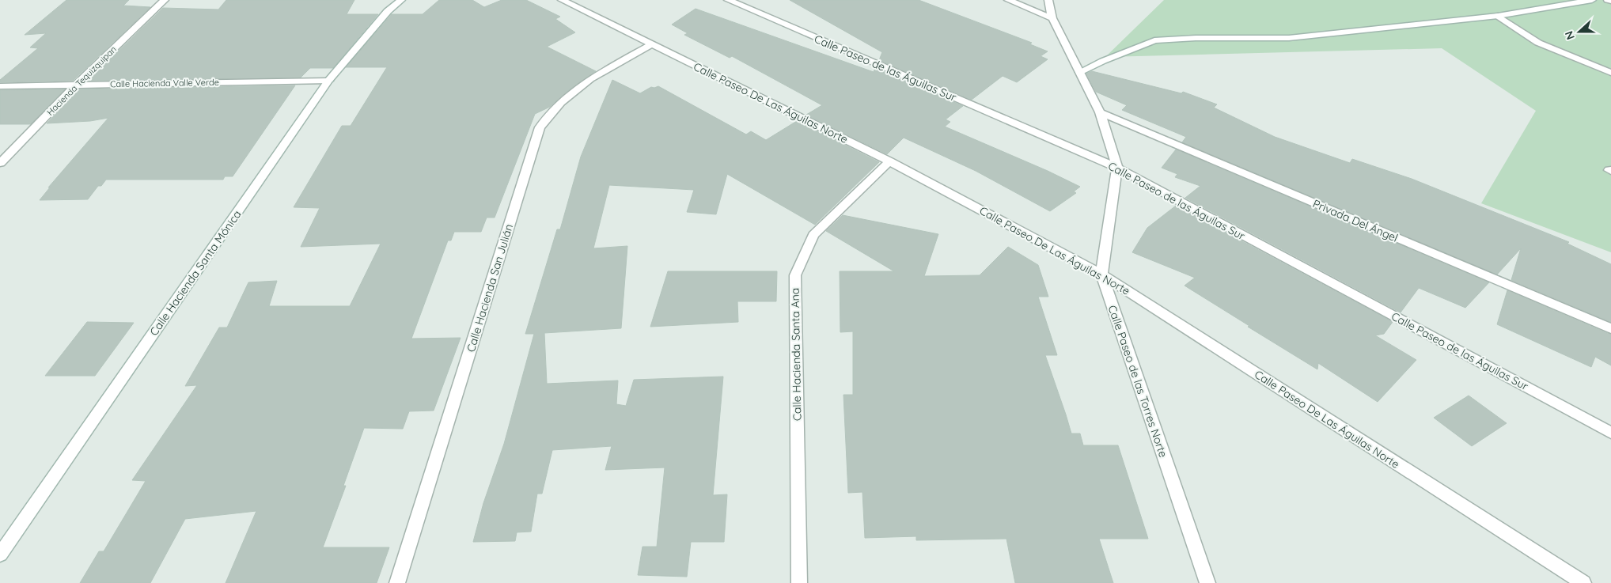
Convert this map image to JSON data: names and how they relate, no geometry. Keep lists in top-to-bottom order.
{
  "streets": {
    "street": [
      "Calle Paseo de las Águilas Sur",
      "Hacienda Tequizquipan",
      "Calle Hacienda Valle Verde",
      "Calle Paseo De Las Águilas Norte",
      "Privada Del Ángel",
      "Calle Hacienda Santa Mónica",
      "Calle Hacienda San Julián",
      "Calle Hacienda Santa Ana",
      "Calle Paseo de las Torres Norte"
    ]
  },
  "crossings": [
    ["Calle Paseo de las Águilas Sur", "Calle Paseo de las Torres Norte"],
    ["Hacienda Tequizquipan", "Calle Hacienda Valle Verde"],
    ["Calle Hacienda Valle Verde", "Calle Hacienda Santa Mónica"],
    ["Calle Paseo De Las Águilas Norte", "Calle Hacienda San Julián"],
    ["Calle Paseo De Las Águilas Norte", "Calle Hacienda Santa Ana"],
    ["Calle Paseo De Las Águilas Norte", "Calle Paseo de las Torres Norte"],
    ["Privada Del Ángel", "Calle Paseo de las Torres Norte"]
  ],
  "north": "left"
}
